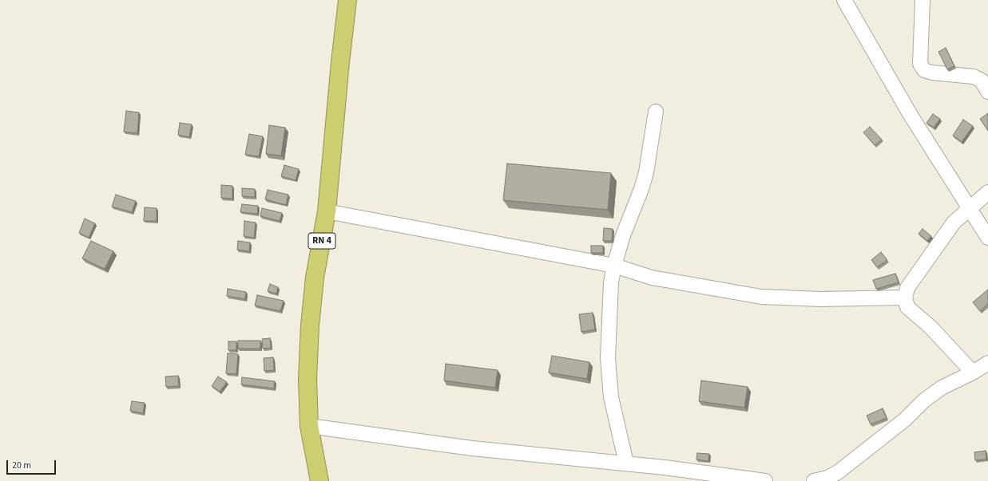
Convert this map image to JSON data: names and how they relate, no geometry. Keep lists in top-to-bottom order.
{
  "streets": {
    "highway": ["RN 4"]
  },
  "scale_bar": "20 m"
}
